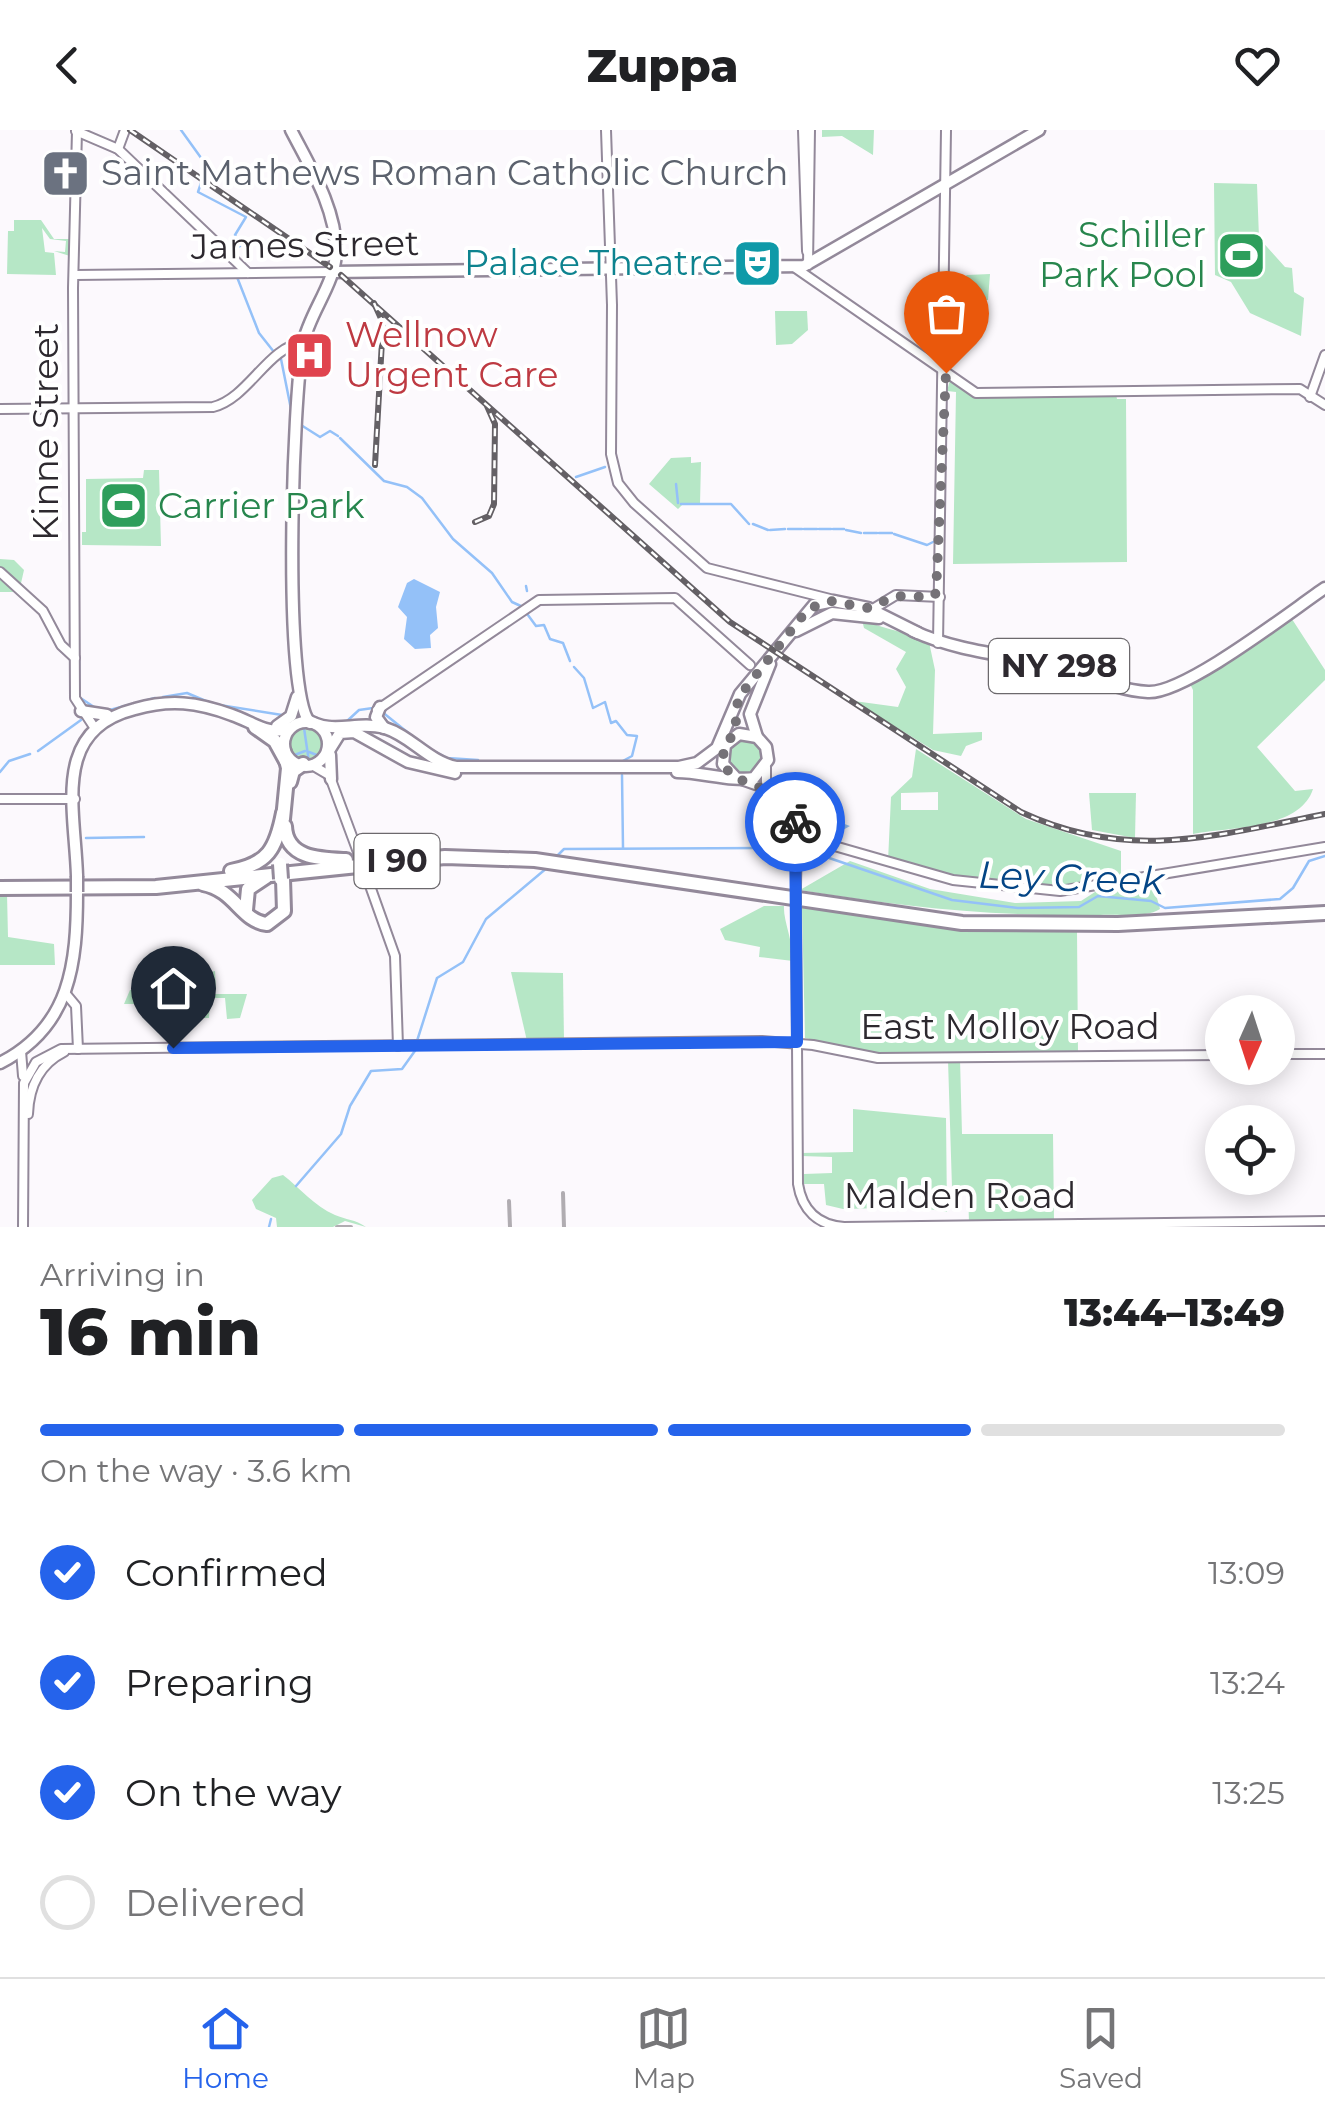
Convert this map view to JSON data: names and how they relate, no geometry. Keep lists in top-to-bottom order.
{
  "streets": {
    "highway": ["I 90"],
    "main road": ["James Street", "NY 298"],
    "street": ["Kinne Street", "East Molloy Road", "Malden Road"]
  },
  "crossings": [
    ["James Street", "Kinne Street"],
    ["East Molloy Road", "Malden Road"]
  ],
  "water": ["Ley Creek"],
  "places": {
    "church": ["Saint Mathews Roman Catholic Church"],
    "sports": ["Schiller Park Pool", "Carrier Park"],
    "theatre": ["Palace Theatre"],
    "hospital": ["Wellnow Urgent Care"]
  },
  "north": "bottom",
  "page": {
    "header": "Zuppa",
    "heading": ["16 min", "Arriving in", "13:44–13:49"],
    "bar": "On the way · 3.6 km",
    "list": [
      ["Confirmed", "13:09"],
      ["Preparing", "13:24"],
      ["On the way", "13:25"],
      "Delivered"
    ],
    "tabs": ["Home", "Map", "Saved"]
  }
}
